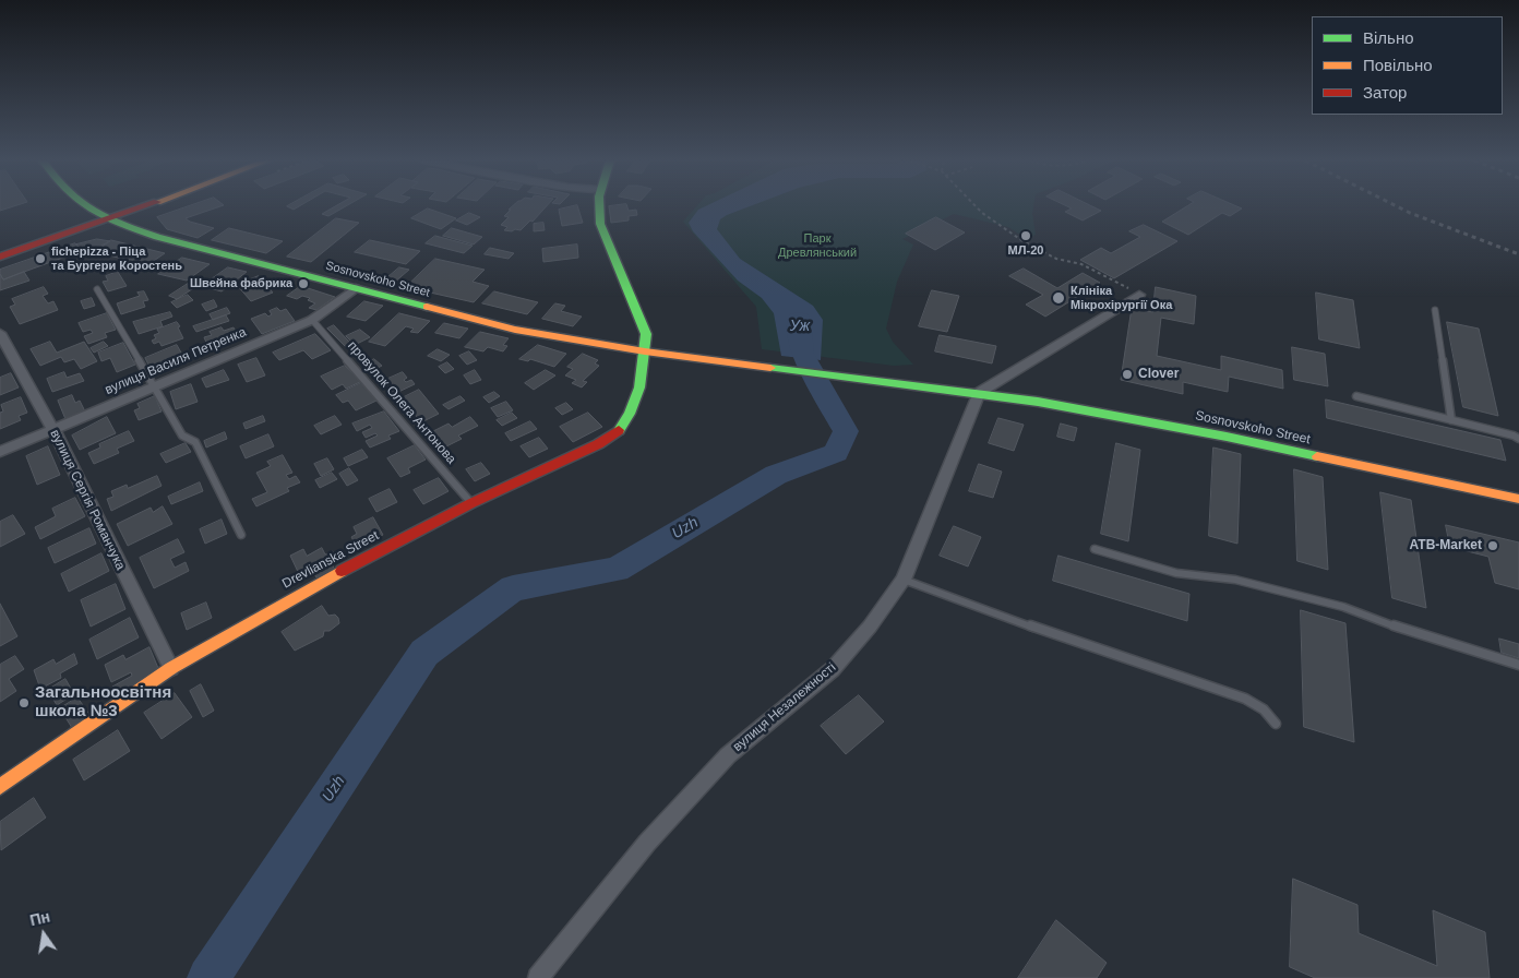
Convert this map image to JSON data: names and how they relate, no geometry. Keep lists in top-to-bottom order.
{
  "streets": {
    "main road": ["Sosnovskoho Street", "Drevlianska Street"],
    "street": ["вулиця Василя Петренка", "вулиця Сергія Романчука", "вулиця Незалежності"],
    "lane": ["провулок Олега Антонова"]
  },
  "crossings": [
    ["Sosnovskoho Street", "вулиця Василя Петренка"],
    ["Sosnovskoho Street", "Drevlianska Street"],
    ["Sosnovskoho Street", "вулиця Незалежності"],
    ["вулиця Василя Петренка", "провулок Олега Антонова"],
    ["вулиця Василя Петренка", "вулиця Сергія Романчука"],
    ["провулок Олега Антонова", "Drevlianska Street"],
    ["вулиця Сергія Романчука", "Drevlianska Street"]
  ],
  "water": ["Уж", "Uzh"],
  "parks": ["Парк Древлянський"],
  "places": [
    "МЛ-20",
    "fichepizza - Піца та Бургери Коростень",
    "Швейна фабрика",
    "Клініка Мікрохірургії Ока",
    "Clover",
    "ATB-Market",
    "Загальноосвітня школа №3"
  ],
  "legend": ["Вільно", "Повільно", "Затор"],
  "north": "top"
}
